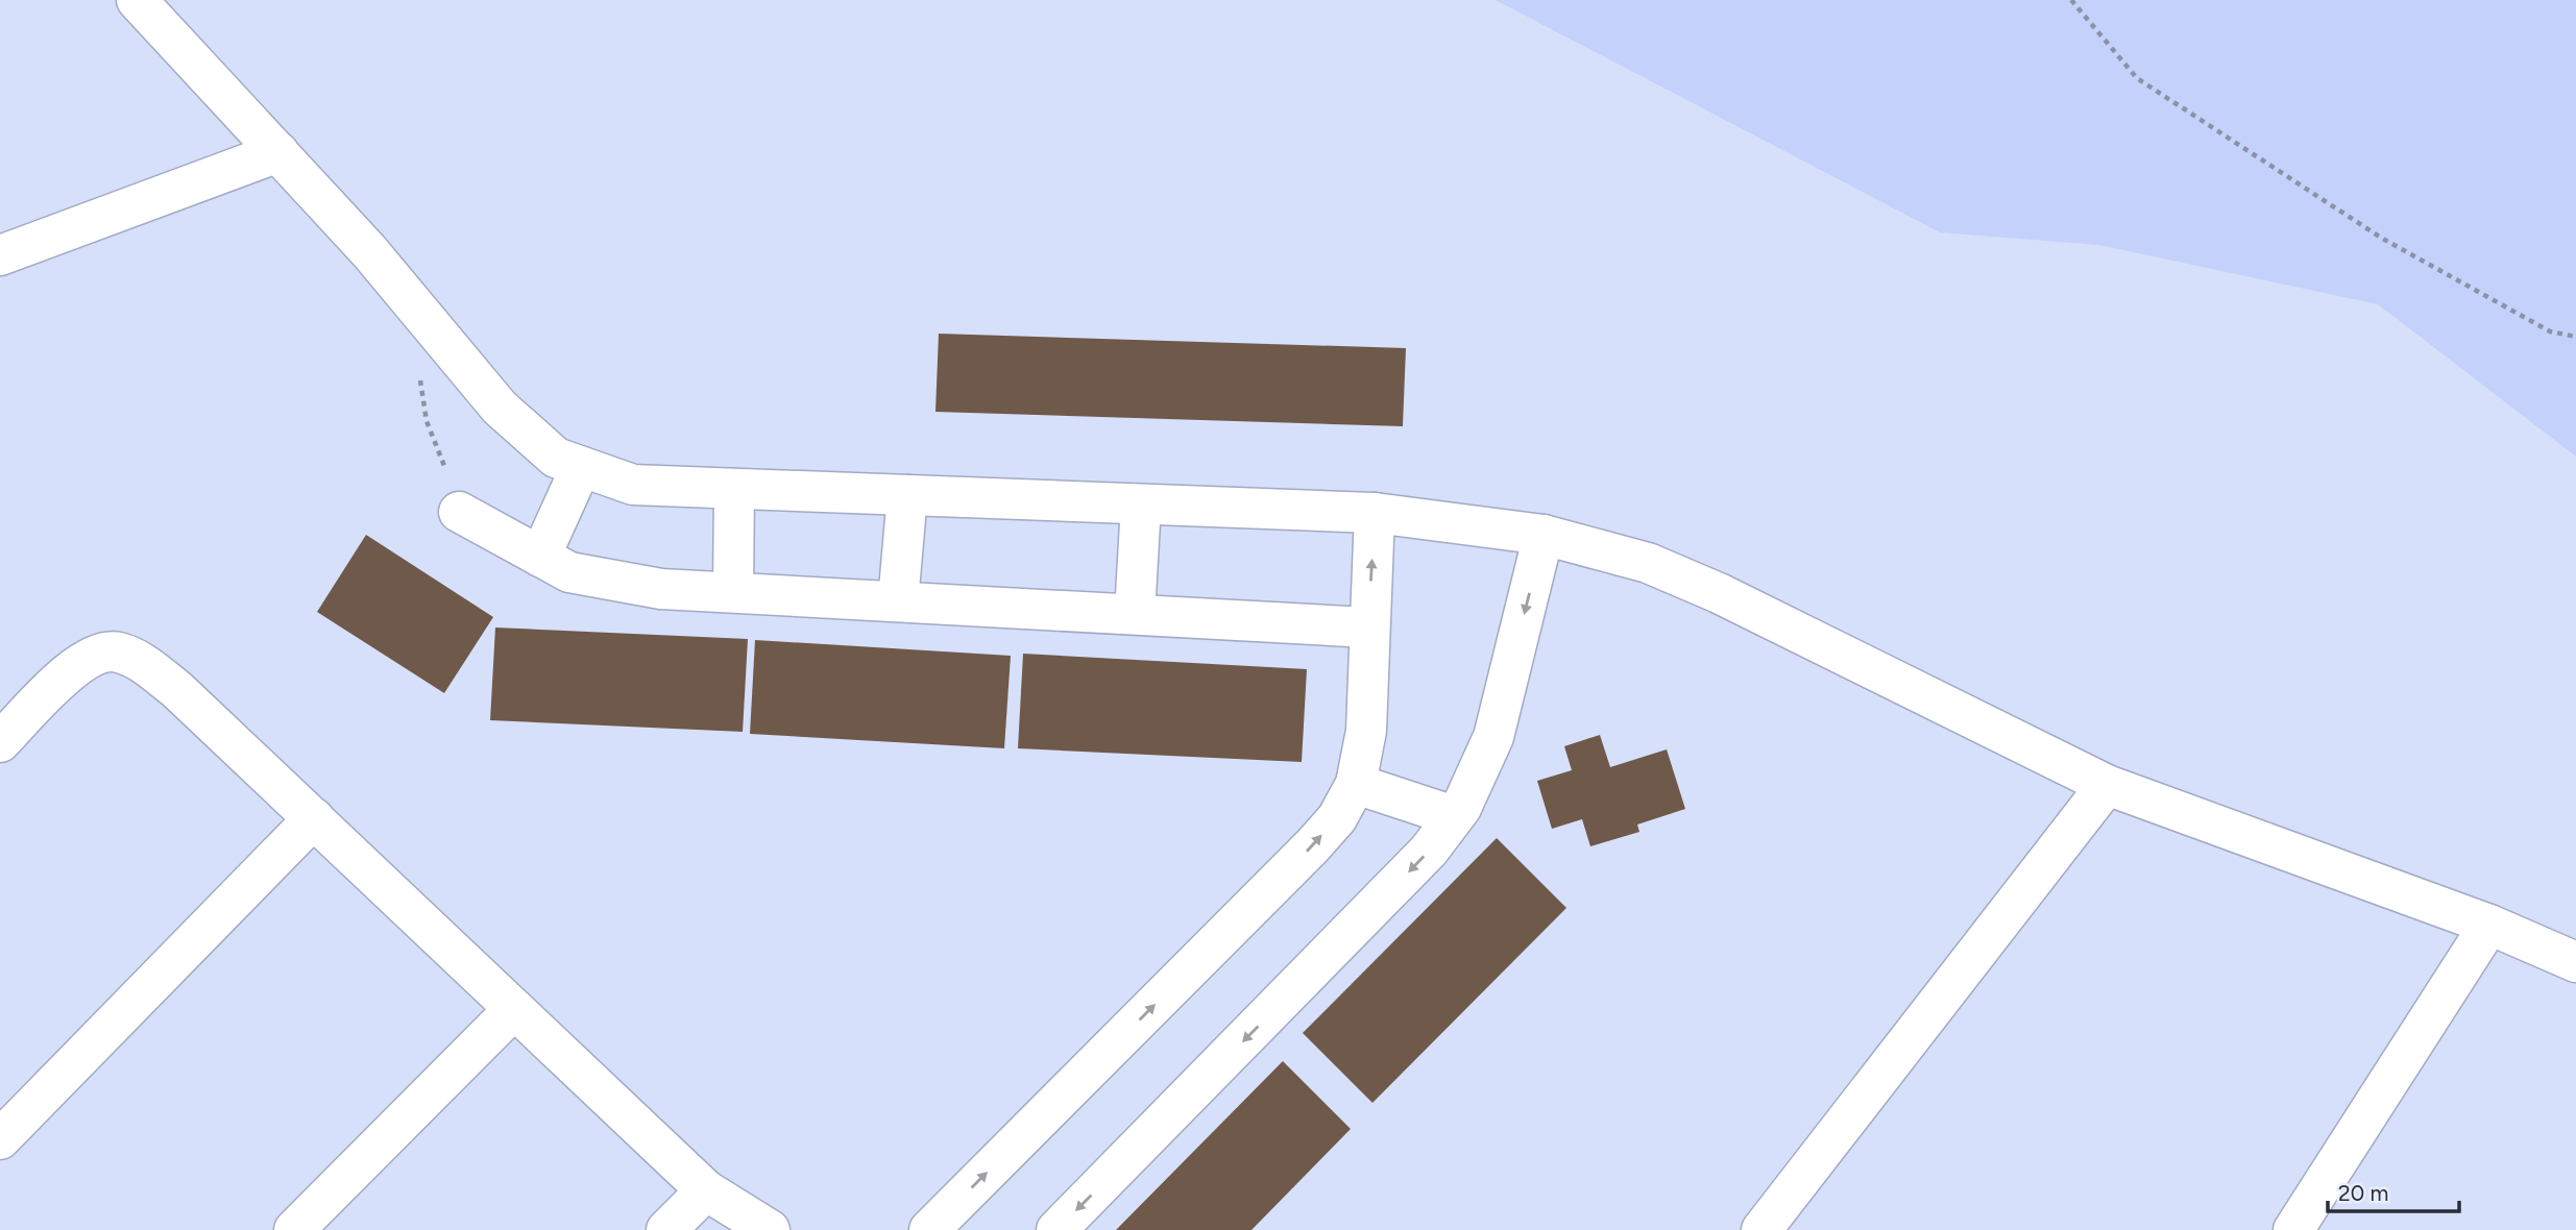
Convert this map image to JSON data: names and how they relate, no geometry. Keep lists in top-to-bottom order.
{
  "scale_bar": "20 m"
}
